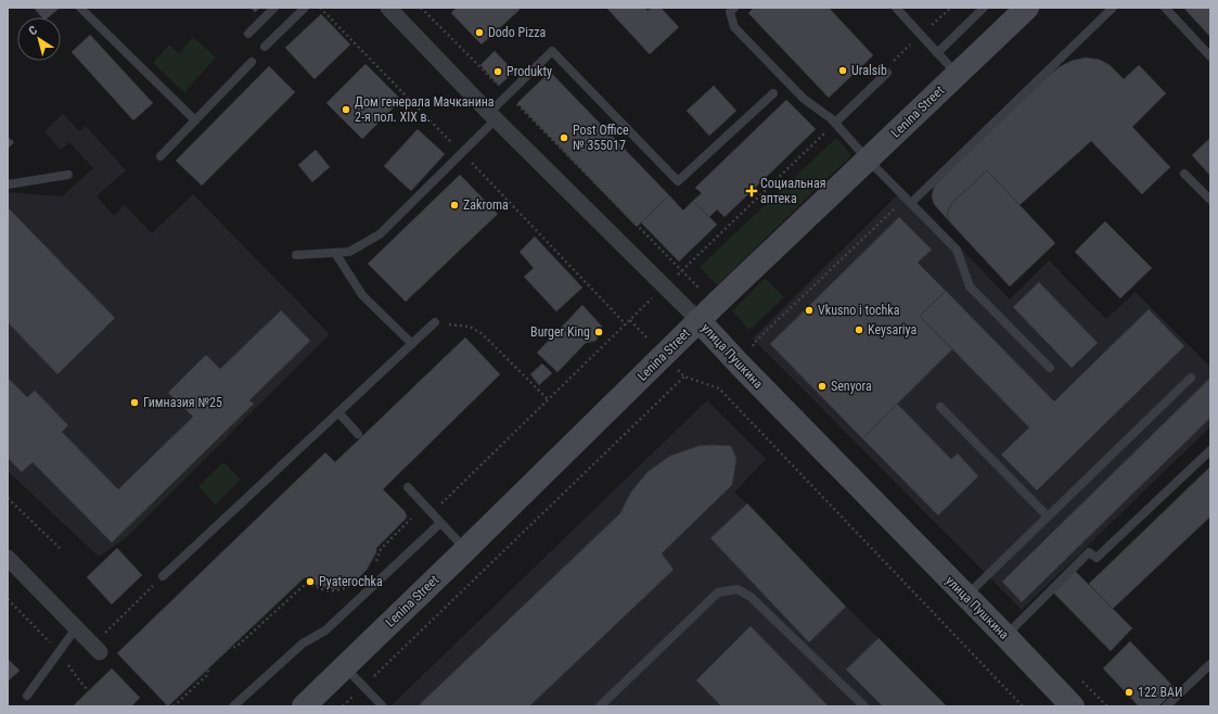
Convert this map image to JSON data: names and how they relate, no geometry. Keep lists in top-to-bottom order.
{
  "streets": {
    "main road": ["Lenina Street", "улица Пушкина"]
  },
  "crossings": [
    ["Lenina Street", "улица Пушкина"]
  ],
  "places": {
    "other": [
      "Dodo Pizza",
      "Uralsib",
      "Produkty",
      "Дом генерала Мачканина 2-я пол. XIX в.",
      "Post Office № 355017",
      "Zakroma",
      "Vkusno i tochka",
      "Keysariya",
      "Burger King",
      "Senyora",
      "Гимназия №25",
      "Pyaterochka",
      "122 ВАИ"
    ],
    "health": ["Социальная аптека"]
  },
  "north": "top left"
}
